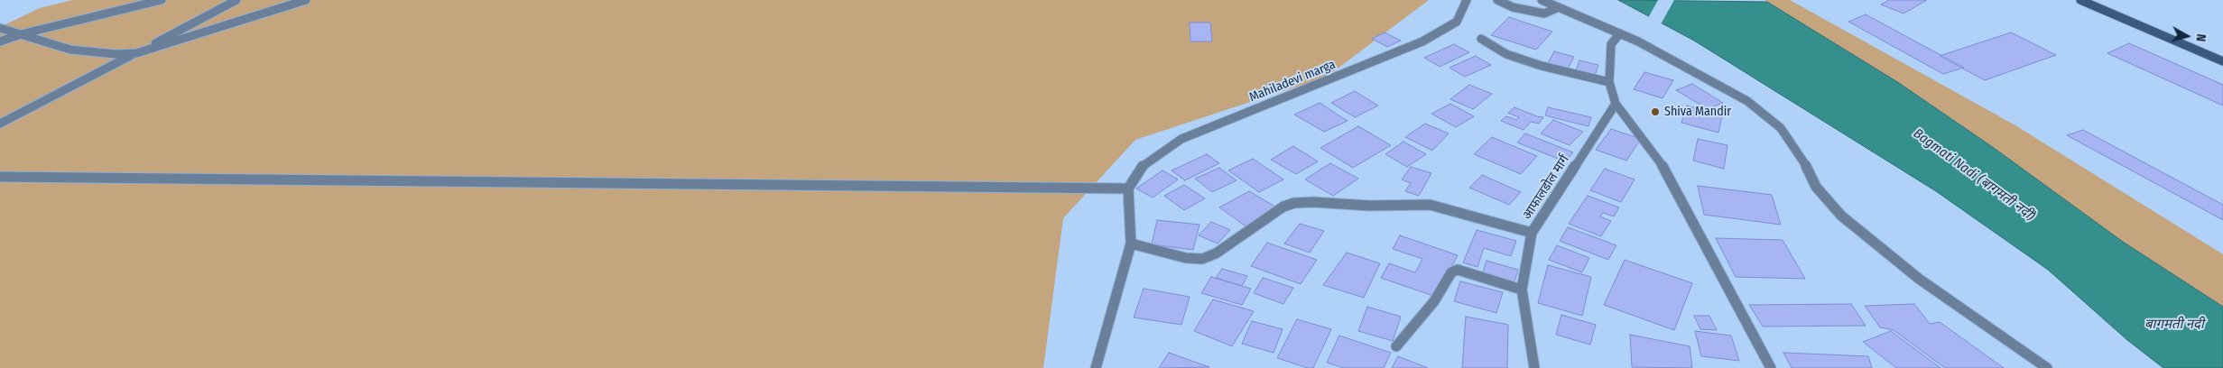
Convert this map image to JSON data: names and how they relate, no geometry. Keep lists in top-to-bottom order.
{
  "streets": {
    "street": ["Mahiladevi marga", "आफालडोल मार्ग"]
  },
  "water": ["Bagmati Nadi (बागमती नदी)", "बागमती नदी"],
  "places": ["Shiva Mandir"],
  "north": "right"
}
